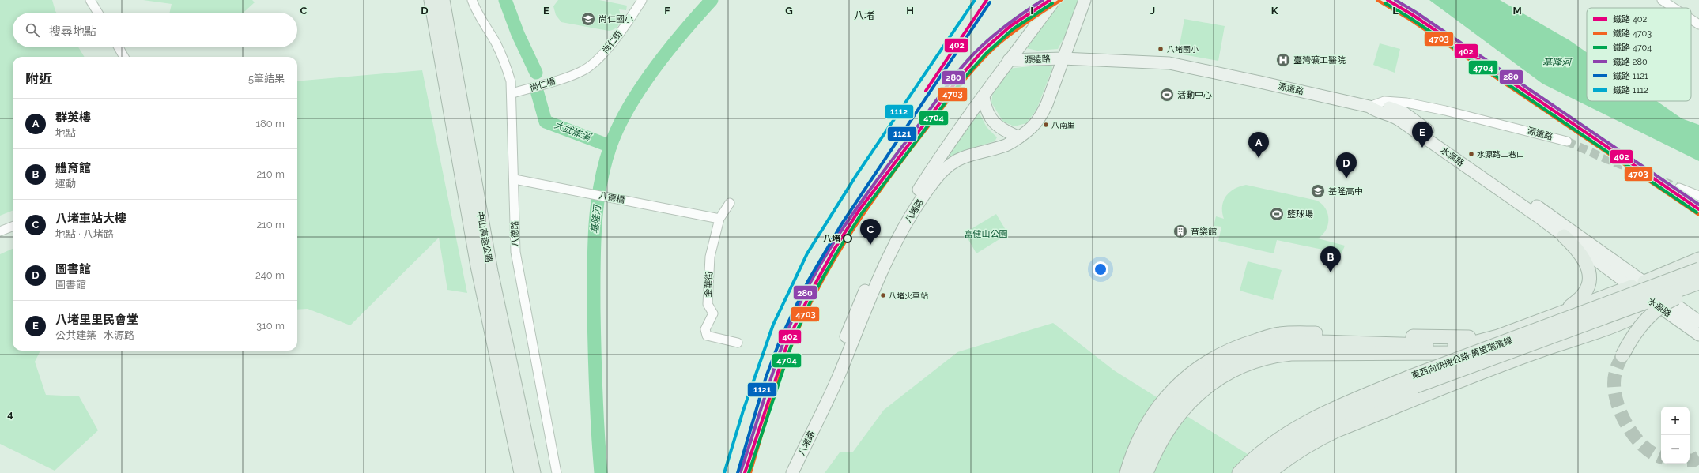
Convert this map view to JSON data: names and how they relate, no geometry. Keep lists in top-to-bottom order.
{
  "streets": {
    "highway": ["中山高速公路", "東西向快速公路 萬里瑞濱線"],
    "main road": ["源遠路", "水源路", "八堵路"],
    "street": [
      "尚仁街",
      "尚仁橋",
      "八德橋",
      "八德路",
      "金華街"
    ]
  },
  "crossings": [
    ["尚仁街", "尚仁橋"],
    ["源遠路", "水源路"],
    ["源遠路", "八堵路"],
    ["尚仁橋", "八德路"],
    ["八德橋", "八德路"],
    ["八德橋", "金華街"]
  ],
  "districts": ["八堵"],
  "water": ["基隆河", "大武崙溪"],
  "parks": ["富健山公園"],
  "places": {
    "school or university": ["尚仁國小", "基隆高中"],
    "other": [
      "八堵國小",
      "八南里",
      "水源路二巷口",
      "八堵",
      "八堵火車站"
    ],
    "hospital": ["臺灣礦工醫院"],
    "sports": ["活動中心", "籃球場"],
    "building": ["音樂館"]
  },
  "lines": [
    "rail line 402",
    "rail line 4703",
    "rail line 280",
    "rail line 1112",
    "rail line 1121",
    "rail line 4704"
  ],
  "legend": [
    "鐵路 402",
    "鐵路 4703",
    "鐵路 4704",
    "鐵路 280",
    "鐵路 1121",
    "鐵路 1112"
  ],
  "page": {
    "search": "搜尋地點",
    "heading": ["附近", "5筆結果"],
    "list": [
      {
        "mark": "A",
        "name": "群英樓",
        "note": "地點",
        "value": "180 m"
      },
      {
        "mark": "B",
        "name": "體育館",
        "note": "運動",
        "value": "210 m"
      },
      {
        "mark": "C",
        "name": "八堵車站大樓",
        "note": "地點 · 八堵路",
        "value": "210 m"
      },
      {
        "mark": "D",
        "name": "圖書館",
        "note": "圖書館",
        "value": "240 m"
      },
      {
        "mark": "E",
        "name": "八堵里里民會堂",
        "note": "公共建築 · 水源路",
        "value": "310 m"
      }
    ],
    "pins": [
      "E",
      "A",
      "D",
      "C",
      "B"
    ],
    "map_buttons": ["+", "−"]
  },
  "grid": {
    "columns": [
      "C",
      "D",
      "E",
      "F",
      "G",
      "H",
      "I",
      "J",
      "K",
      "L",
      "M"
    ],
    "rows": ["4"]
  }
}
